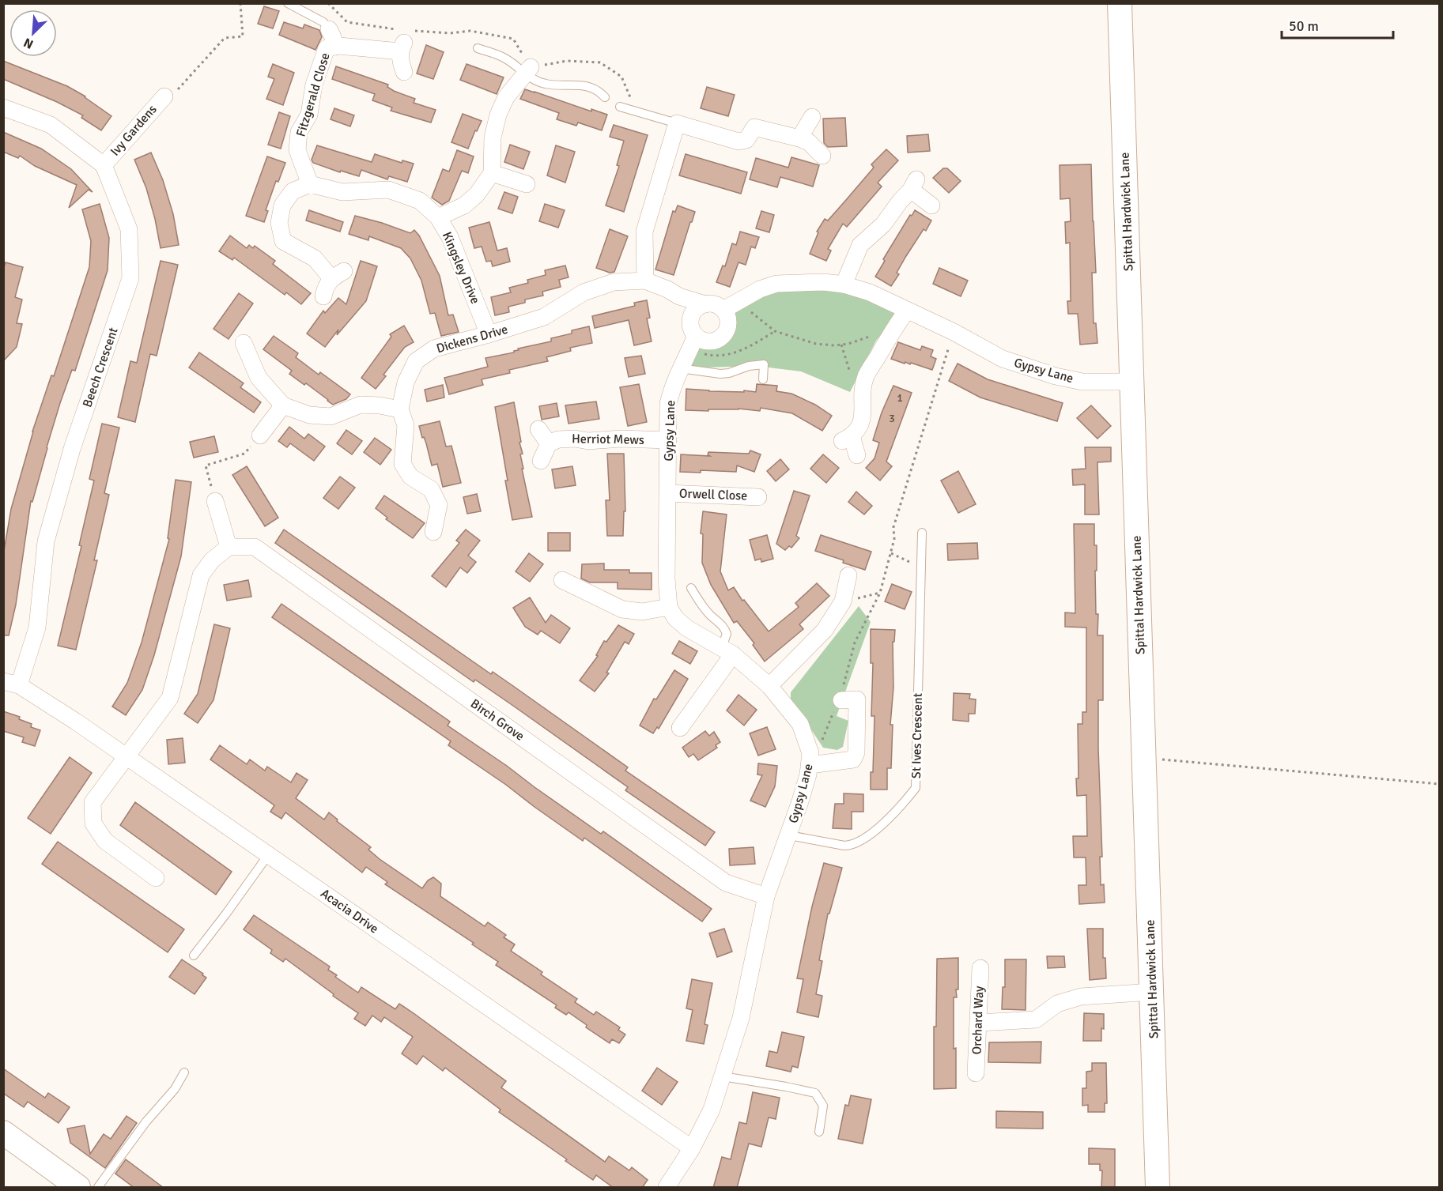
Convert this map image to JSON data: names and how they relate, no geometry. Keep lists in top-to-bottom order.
{
  "streets": {
    "street": [
      "Fitzgerald Close",
      "Ivy Gardens",
      "Spittal Hardwick Lane",
      "Kingsley Drive",
      "Dickens Drive",
      "Beech Crescent",
      "Gypsy Lane",
      "Herriot Mews",
      "Orwell Close",
      "Birch Grove",
      "Acacia Drive",
      "Orchard Way"
    ],
    "lane": ["St Ives Crescent"]
  },
  "crossings": [
    ["Fitzgerald Close", "Kingsley Drive"],
    ["Ivy Gardens", "Beech Crescent"],
    ["Spittal Hardwick Lane", "Gypsy Lane"],
    ["Kingsley Drive", "Dickens Drive"],
    ["Beech Crescent", "Acacia Drive"],
    ["Gypsy Lane", "Herriot Mews"],
    ["Gypsy Lane", "Orwell Close"],
    ["Gypsy Lane", "Birch Grove"],
    ["Gypsy Lane", "St Ives Crescent"],
    ["Gypsy Lane", "Acacia Drive"]
  ],
  "house_numbers": ["1", "3"],
  "scale_bar": "50 m",
  "north": "bottom left"
}
